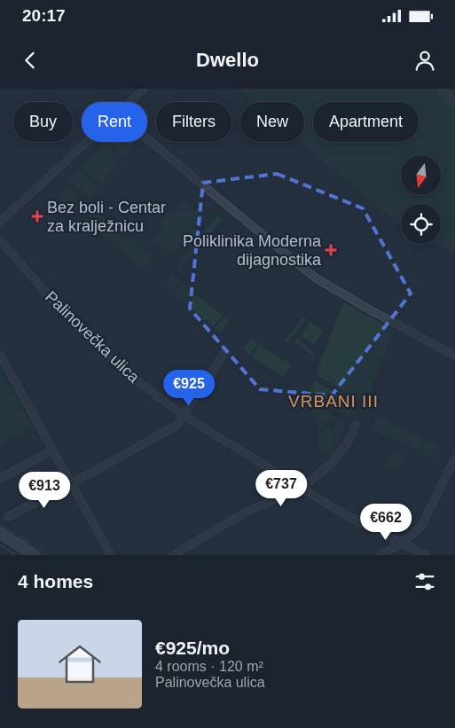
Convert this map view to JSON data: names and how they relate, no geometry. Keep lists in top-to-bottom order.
{
  "streets": {
    "street": ["Palinovečka ulica"]
  },
  "districts": ["VRBANI III"],
  "places": {
    "health": ["Bez boli - Centar za kralježnicu", "Poliklinika Moderna dijagnostika"]
  },
  "north": "bottom",
  "page": {
    "status": "20:17",
    "header": "Dwello",
    "chip": [
      "Buy",
      "Rent",
      "Filters",
      "New",
      "Apartment"
    ],
    "price": [
      "€925",
      "€737",
      "€913",
      "€662"
    ],
    "heading": "4 homes",
    "list": [
      {
        "name": "€925/mo",
        "note": "4 rooms · 120 m² · Palinovečka ulica"
      }
    ]
  }
}
